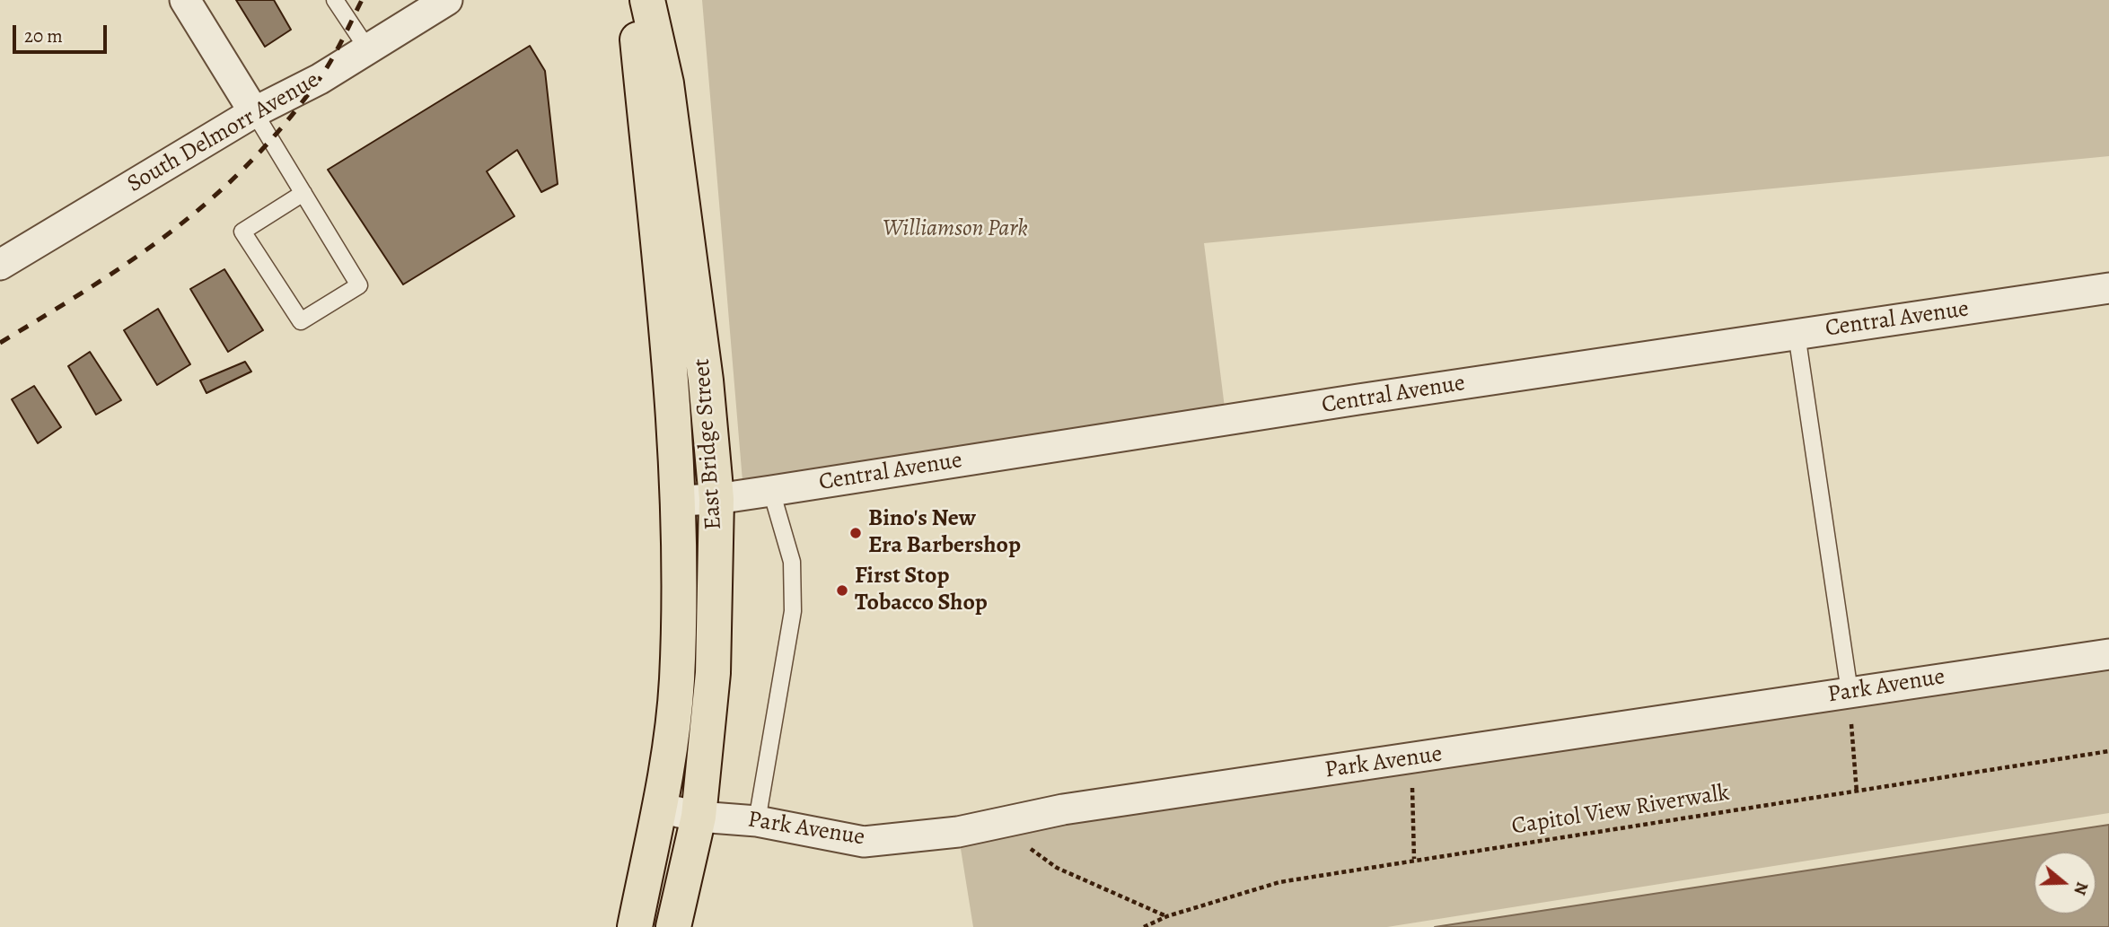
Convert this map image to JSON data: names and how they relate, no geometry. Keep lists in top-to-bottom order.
{
  "streets": {
    "main road": ["East Bridge Street"],
    "street": ["South Delmorr Avenue", "Central Avenue", "Park Avenue"],
    "path": ["Capitol View Riverwalk"]
  },
  "crossings": [
    ["Central Avenue", "East Bridge Street"],
    ["East Bridge Street", "Park Avenue"]
  ],
  "parks": ["Williamson Park"],
  "places": ["Bino's New Era Barbershop", "First Stop Tobacco Shop"],
  "scale_bar": "20 m",
  "north": "right"
}
